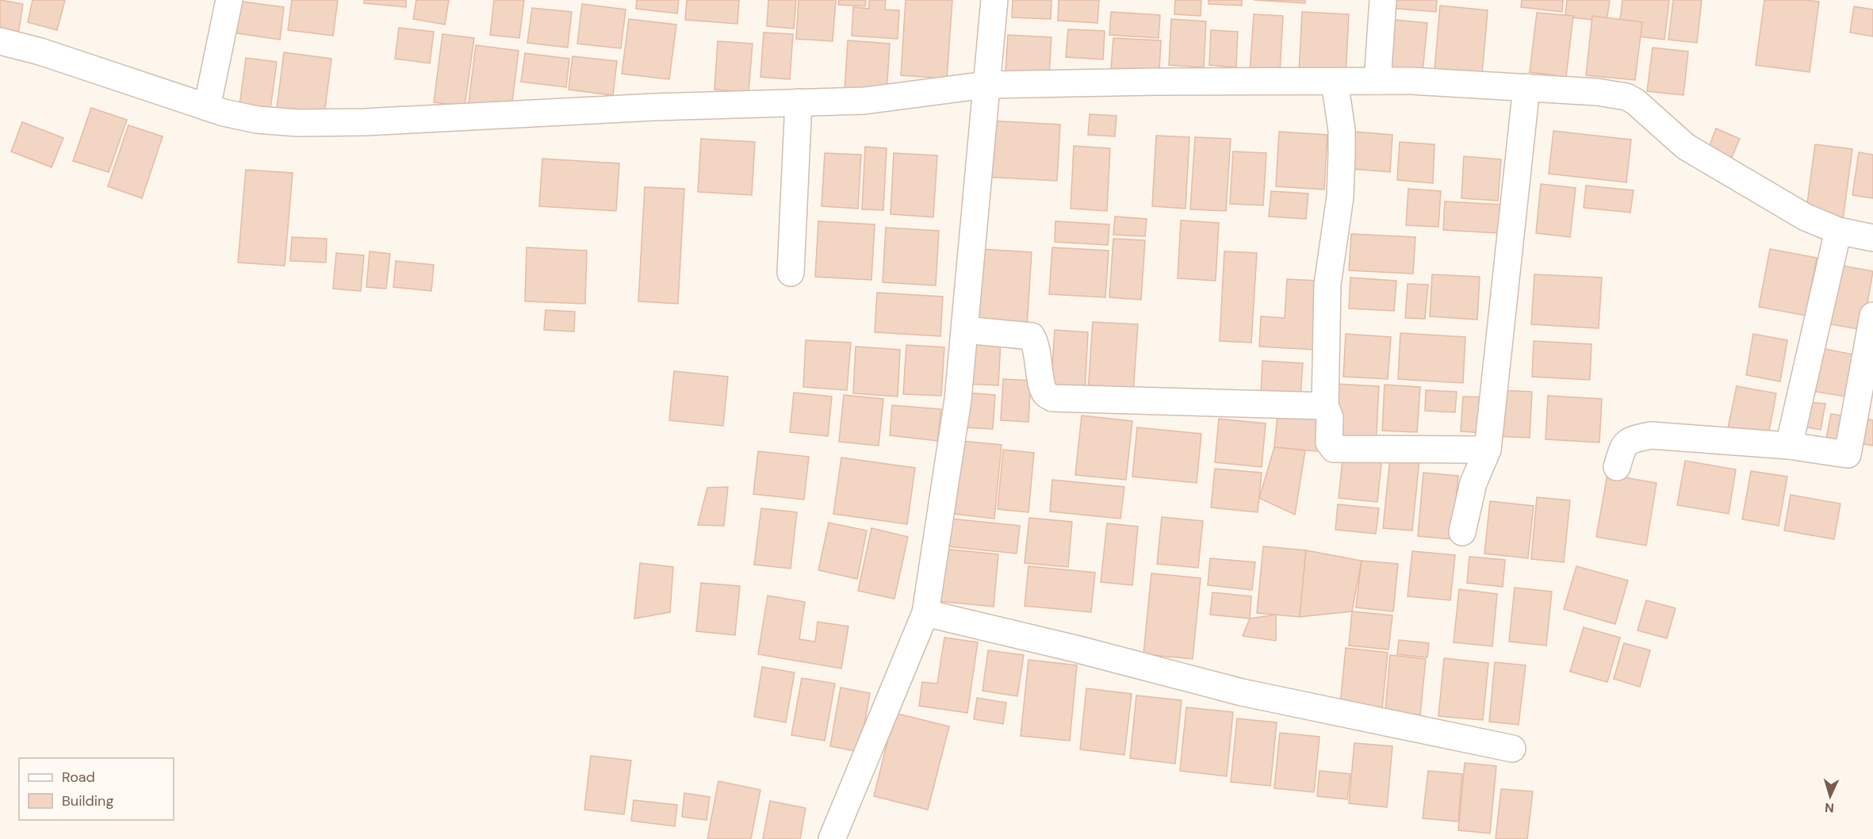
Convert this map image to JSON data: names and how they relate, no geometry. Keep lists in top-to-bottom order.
{
  "legend": ["Road", "Building"],
  "north": "bottom"
}
